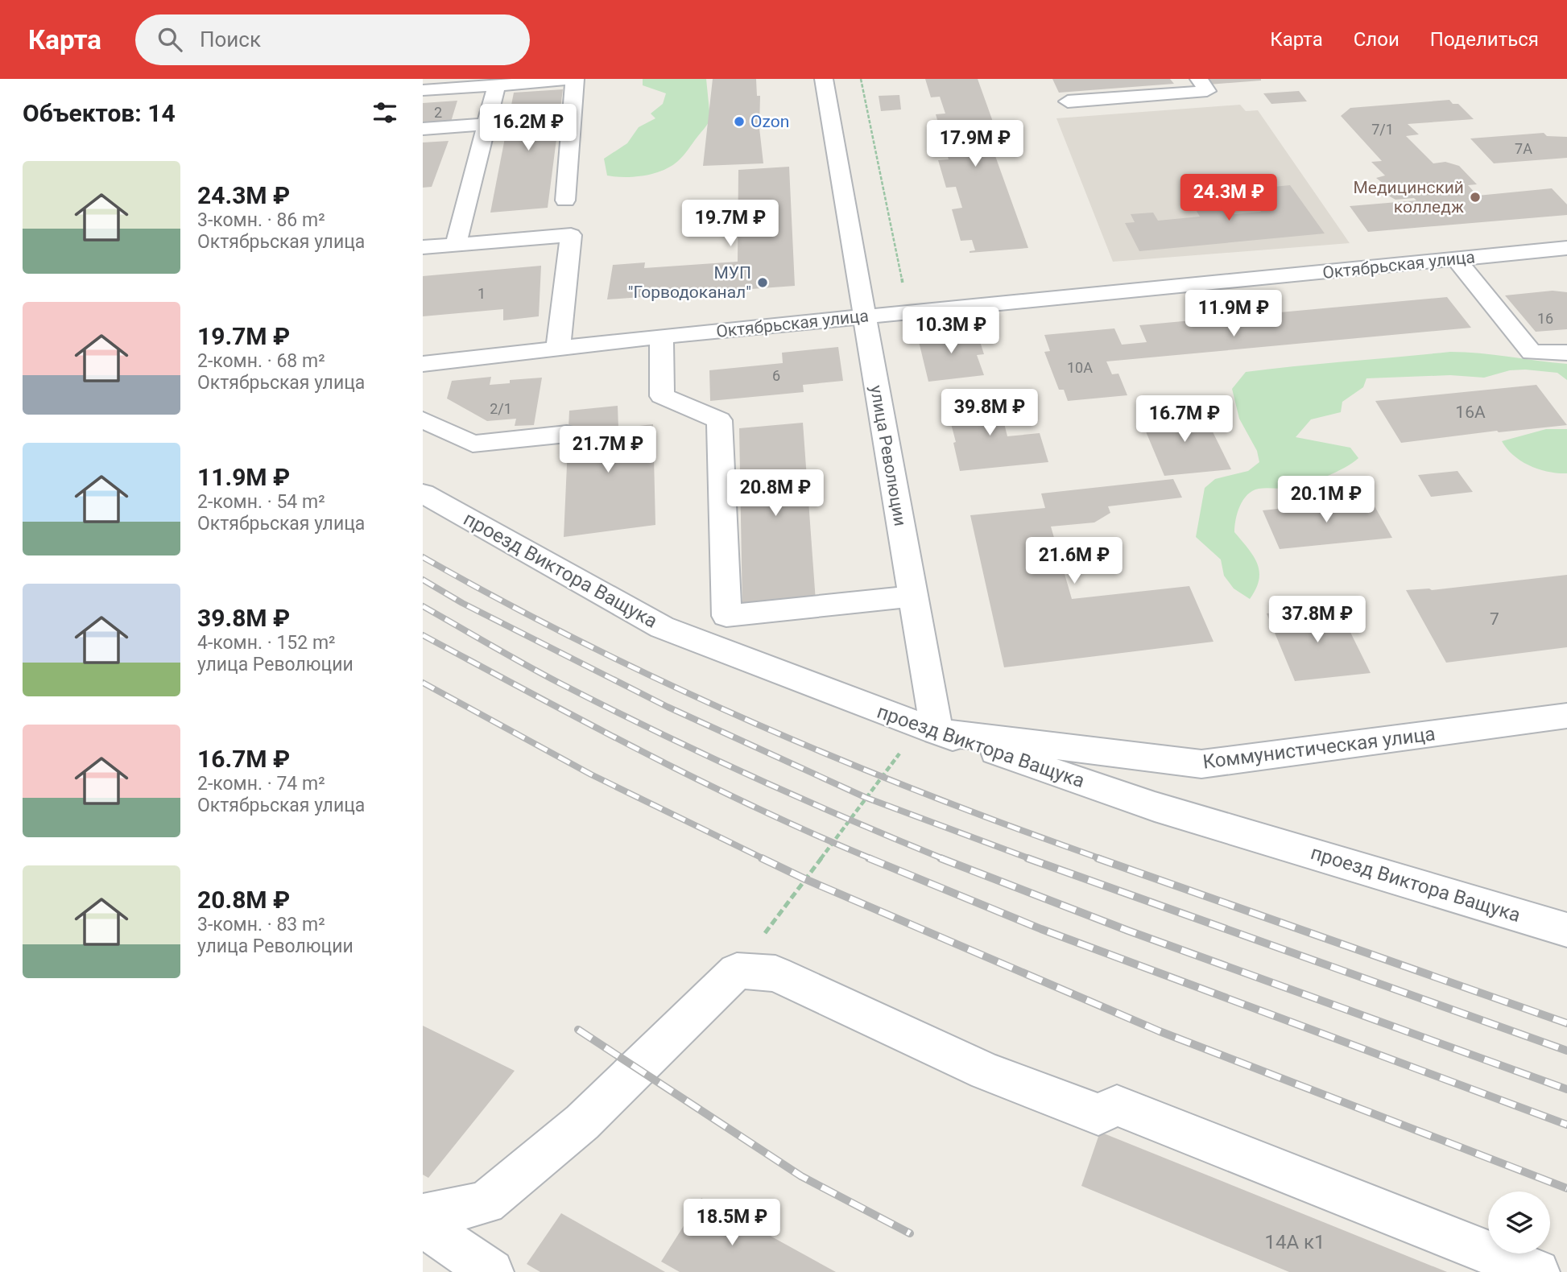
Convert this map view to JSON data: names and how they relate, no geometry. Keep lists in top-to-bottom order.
{
  "streets": {
    "street": [
      "Октябрьская улица",
      "улица Революции",
      "проезд Виктора Ващука",
      "Коммунистическая улица"
    ]
  },
  "crossings": [
    ["Октябрьская улица", "улица Революции"],
    ["улица Революции", "проезд Виктора Ващука"],
    ["улица Революции", "Коммунистическая улица"],
    ["проезд Виктора Ващука", "Коммунистическая улица"]
  ],
  "places": ["Ozon", "Медицинский колледж", "МУП \"Горводоканал\""],
  "house_numbers": [
    "2",
    "7/1",
    "7А",
    "1",
    "16",
    "10А",
    "6",
    "2/1",
    "16А",
    "7",
    "14А к1"
  ],
  "page": {
    "header": "Карта",
    "search": "Поиск",
    "nav": ["Карта", "Слои", "Поделиться"],
    "heading": "Объектов: 14",
    "price": [
      "16.2M ₽",
      "17.9M ₽",
      "24.3M ₽",
      "19.7M ₽",
      "11.9M ₽",
      "10.3M ₽",
      "39.8M ₽",
      "16.7M ₽",
      "21.7M ₽",
      "20.8M ₽",
      "20.1M ₽",
      "21.6M ₽",
      "37.8M ₽",
      "18.5M ₽"
    ],
    "list": [
      {
        "name": "24.3M ₽",
        "note": "3-комн. · 86 m² · Октябрьская улица"
      },
      {
        "name": "19.7M ₽",
        "note": "2-комн. · 68 m² · Октябрьская улица"
      },
      {
        "name": "11.9M ₽",
        "note": "2-комн. · 54 m² · Октябрьская улица"
      },
      {
        "name": "39.8M ₽",
        "note": "4-комн. · 152 m² · улица Революции"
      },
      {
        "name": "16.7M ₽",
        "note": "2-комн. · 74 m² · Октябрьская улица"
      },
      {
        "name": "20.8M ₽",
        "note": "3-комн. · 83 m² · улица Революции"
      }
    ]
  }
}
